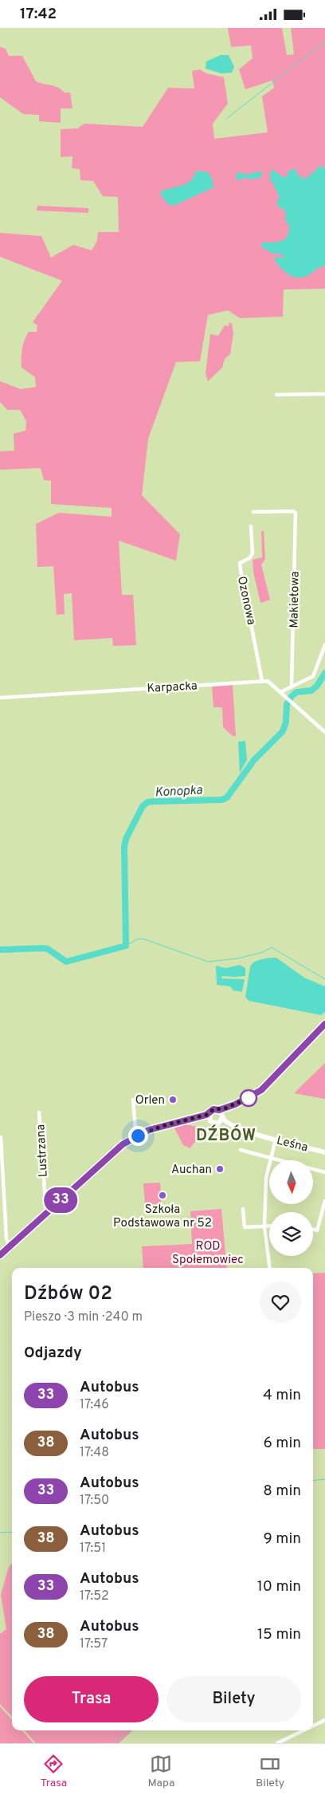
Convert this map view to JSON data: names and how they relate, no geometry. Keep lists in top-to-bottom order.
{
  "streets": {
    "main road": ["Leśna"],
    "street": [
      "Makietowa",
      "Ozonowa",
      "Karpacka",
      "Lustrzana"
    ]
  },
  "crossings": [
    ["Ozonowa", "Karpacka"]
  ],
  "districts": ["DŹBÓW"],
  "water": ["Konopka"],
  "parks": ["ROD Społemowiec"],
  "places": ["Orlen", "Auchan", "Szkoła Podstawowa nr 52"],
  "lines": ["bus line 33"],
  "north": "bottom",
  "page": {
    "status": "17:42",
    "on_map": "33",
    "heading": [
      ["Dźbów 02", "Pieszo · 3 min · 240 m"],
      "Odjazdy"
    ],
    "list": [
      {
        "mark": "33",
        "name": "Autobus",
        "note": "17:46",
        "value": "4 min"
      },
      {
        "mark": "38",
        "name": "Autobus",
        "note": "17:48",
        "value": "6 min"
      },
      {
        "mark": "33",
        "name": "Autobus",
        "note": "17:50",
        "value": "8 min"
      },
      {
        "mark": "38",
        "name": "Autobus",
        "note": "17:51",
        "value": "9 min"
      },
      {
        "mark": "33",
        "name": "Autobus",
        "note": "17:52",
        "value": "10 min"
      },
      {
        "mark": "38",
        "name": "Autobus",
        "note": "17:57",
        "value": "15 min"
      }
    ],
    "buttons": ["Trasa", "Bilety"],
    "tabs": ["Trasa", "Mapa", "Bilety"]
  }
}
